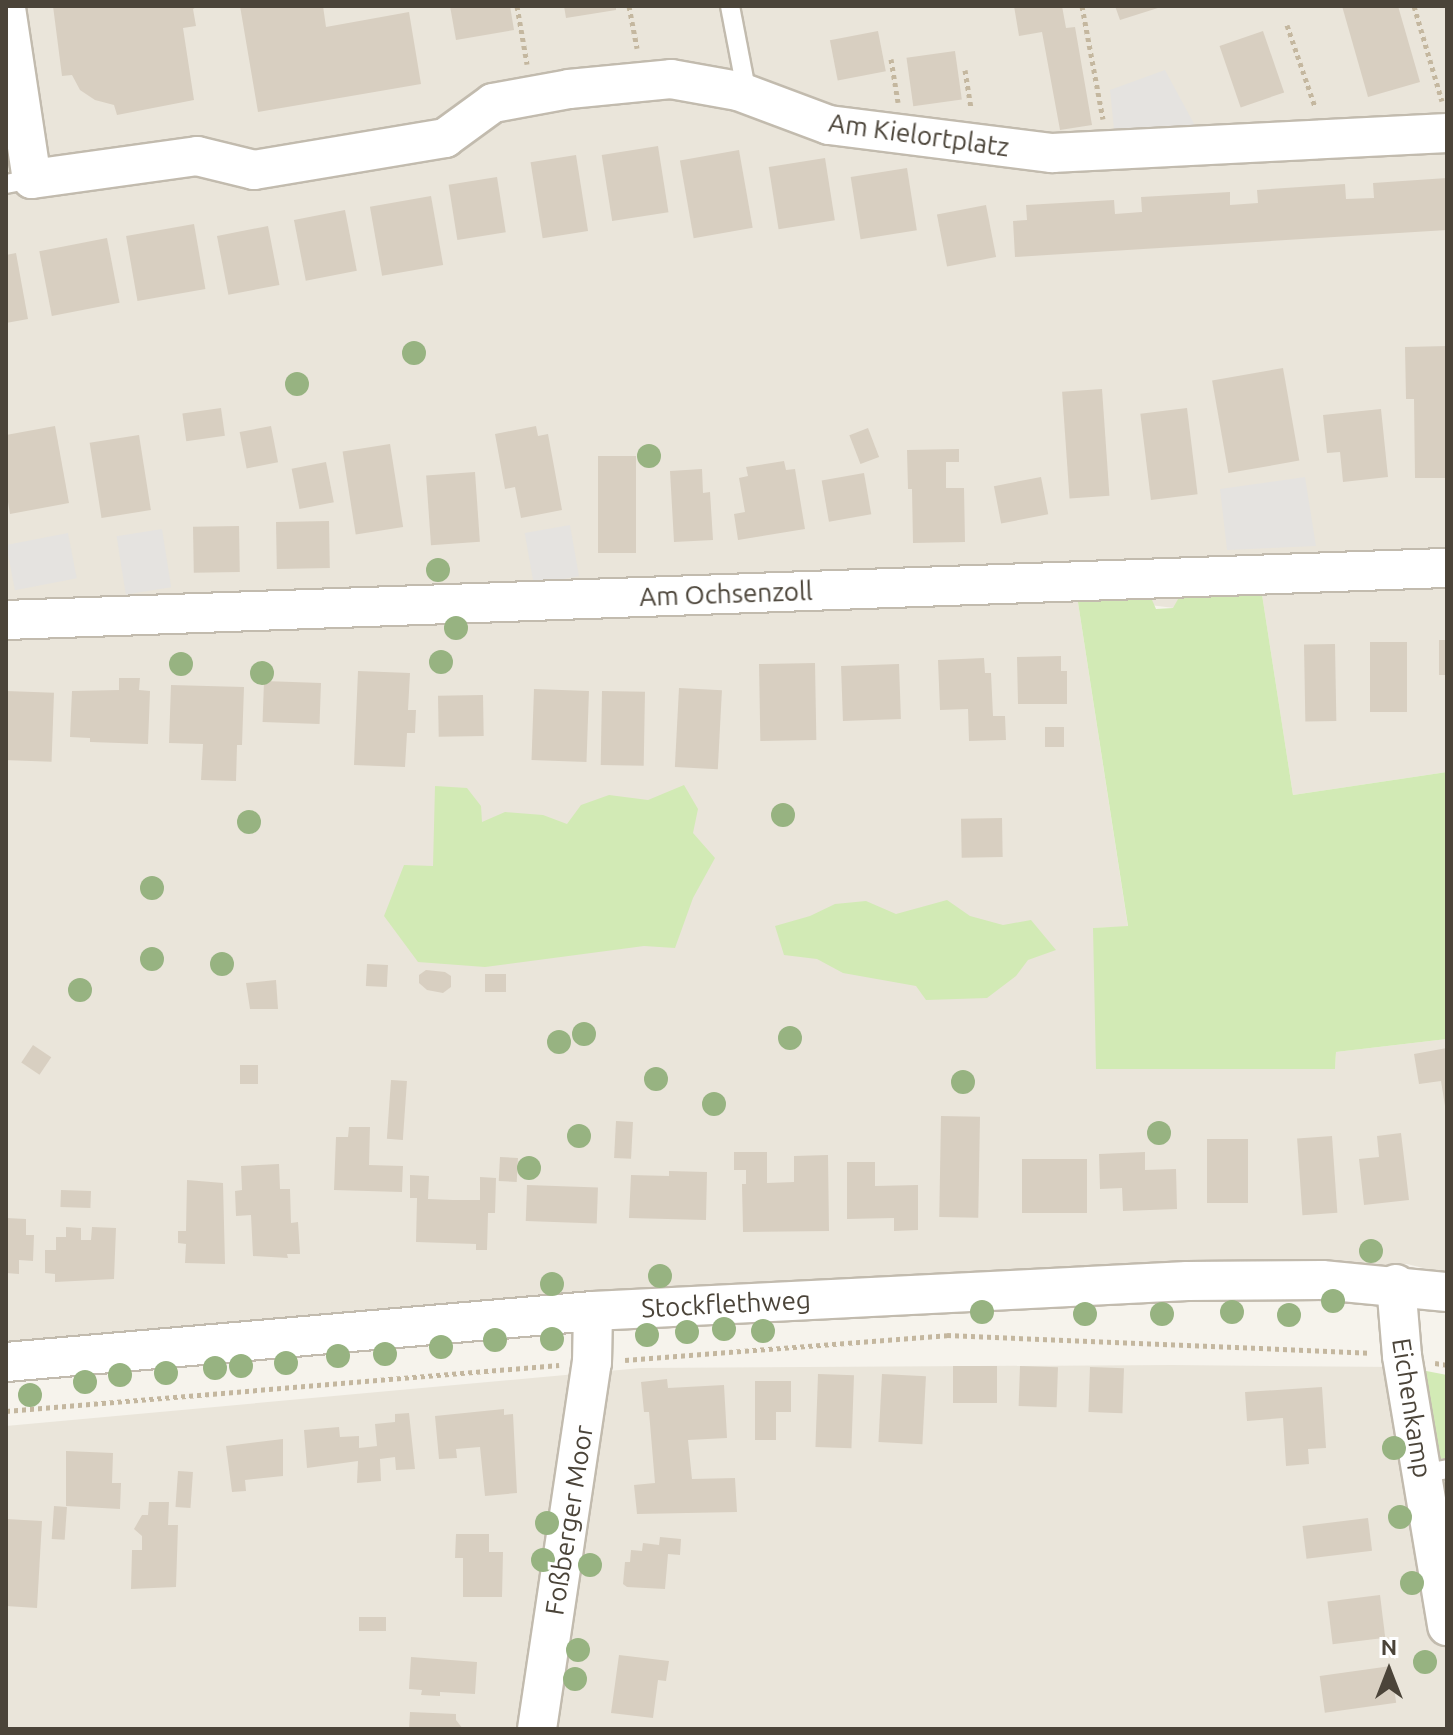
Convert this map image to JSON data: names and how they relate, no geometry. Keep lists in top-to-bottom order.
{
  "streets": {
    "street": [
      "Am Kielortplatz",
      "Am Ochsenzoll",
      "Stockflethweg",
      "Eichenkamp",
      "Foßberger Moor"
    ]
  },
  "crossings": [
    ["Stockflethweg", "Eichenkamp"],
    ["Stockflethweg", "Foßberger Moor"]
  ],
  "north": "top"
}
